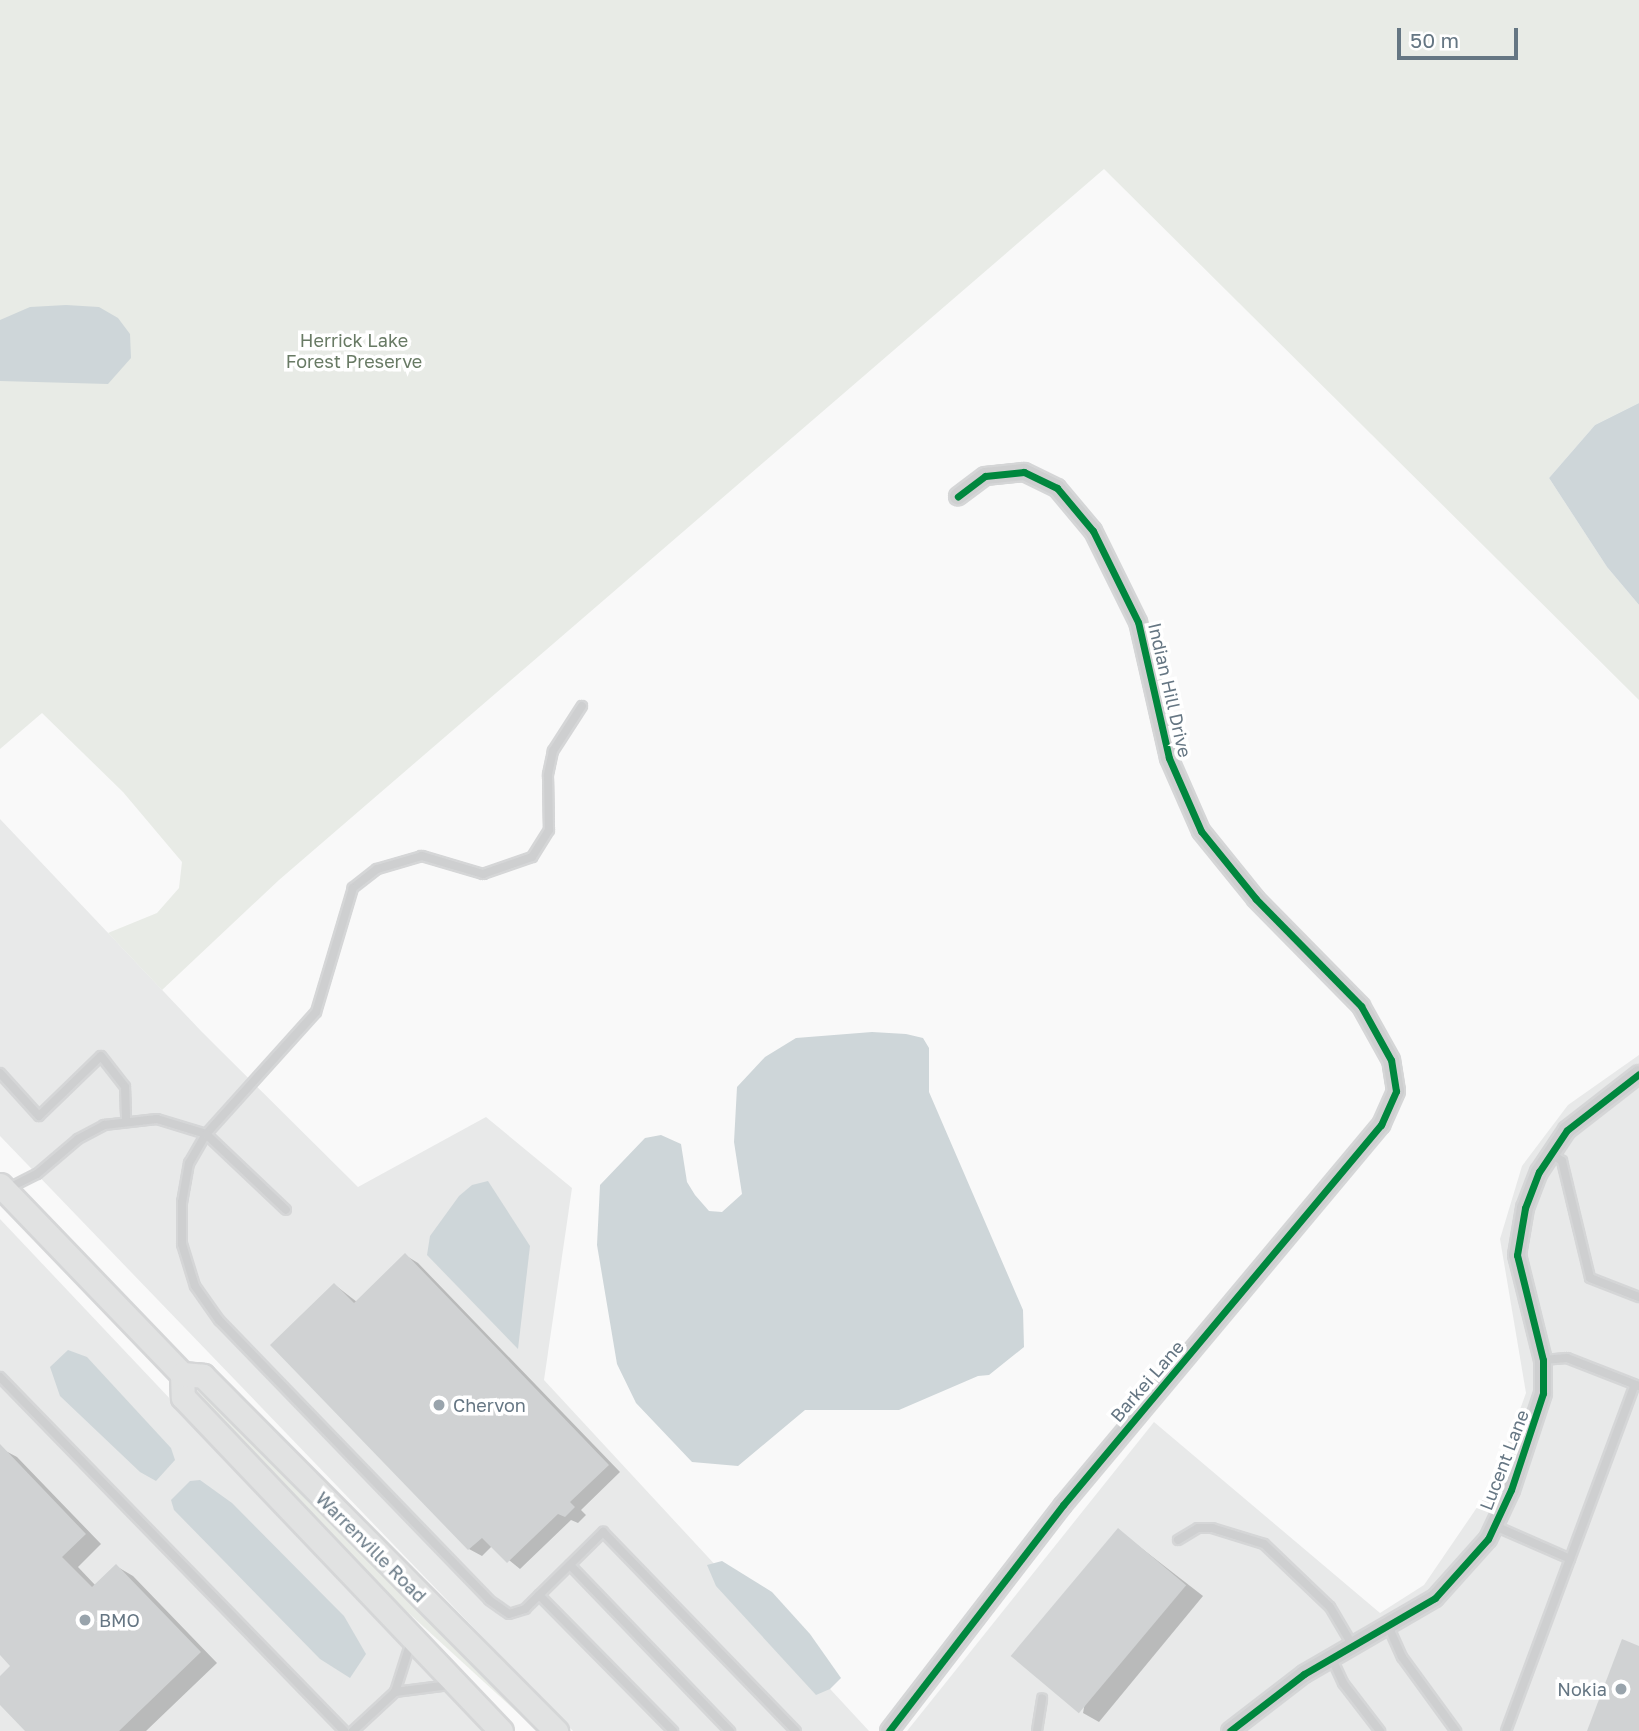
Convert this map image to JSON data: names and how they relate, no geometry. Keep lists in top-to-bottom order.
{
  "streets": {
    "main road": ["Warrenville Road"],
    "street": ["Indian Hill Drive", "Barkei Lane", "Lucent Lane"]
  },
  "crossings": [
    ["Indian Hill Drive", "Barkei Lane"]
  ],
  "parks": ["Herrick Lake Forest Preserve"],
  "places": ["Chervon", "BMO", "Nokia"],
  "scale_bar": "50 m"
}
